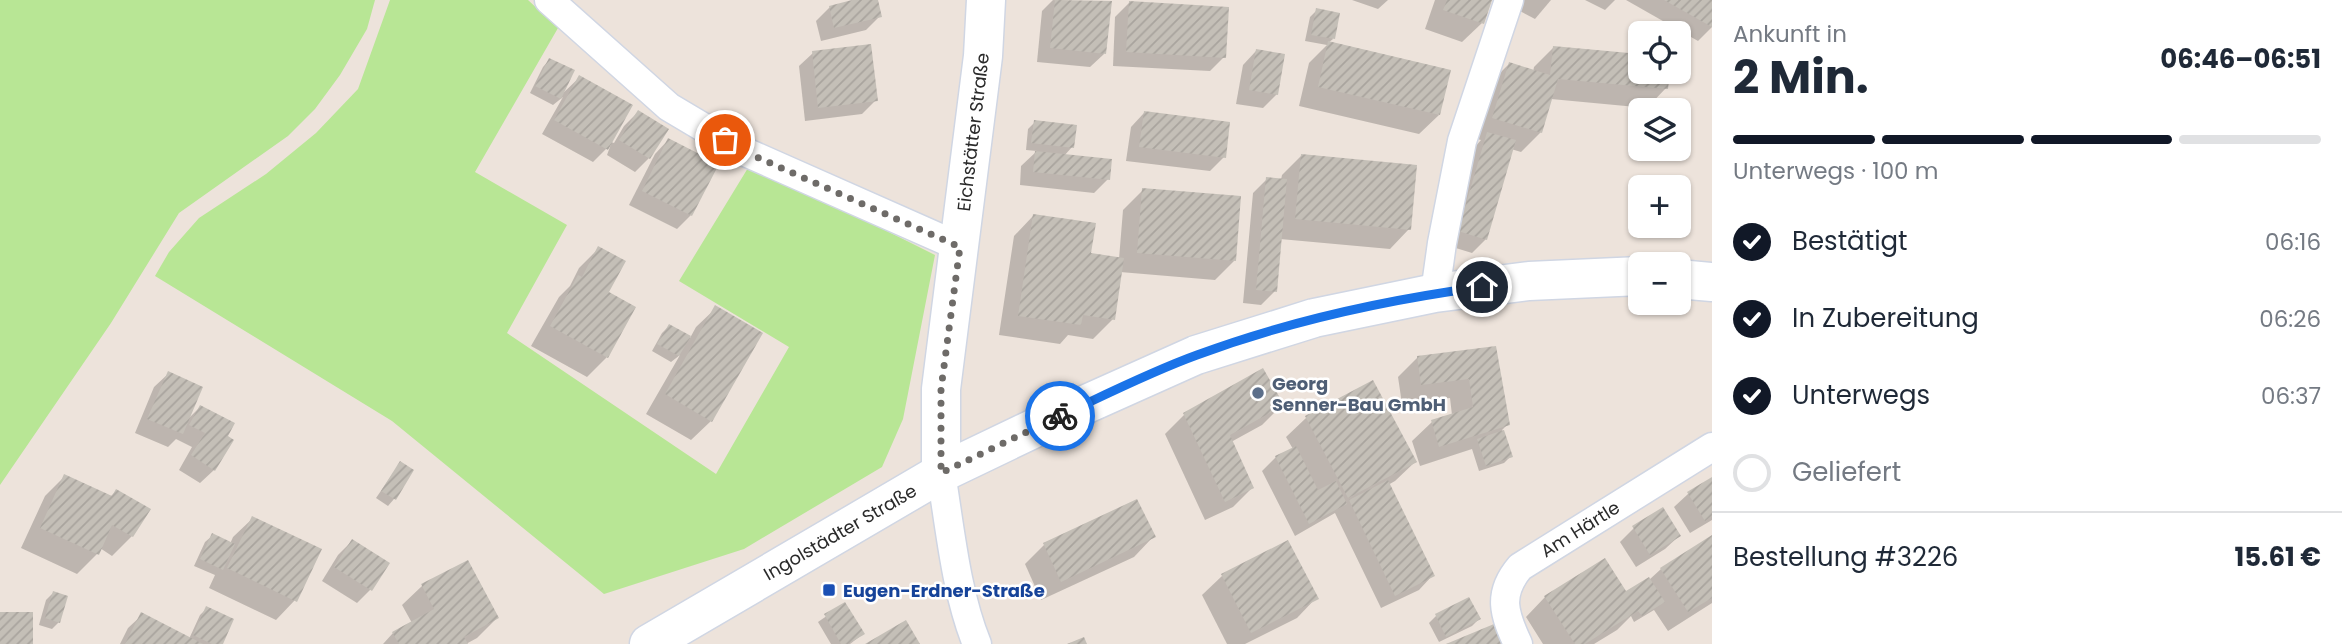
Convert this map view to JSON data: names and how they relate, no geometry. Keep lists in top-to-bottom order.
{
  "streets": {
    "main road": ["Eichstätter Straße", "Ingolstädter Straße"],
    "street": ["Am Härtle"]
  },
  "crossings": [
    ["Eichstätter Straße", "Ingolstädter Straße"]
  ],
  "places": {
    "other": ["Georg Senner-Bau GmbH"],
    "transit": ["Eugen-Erdner-Straße"]
  },
  "page": {
    "heading": ["2 Min.", "Ankunft in", "06:46–06:51"],
    "panel": ["Bestellung #3226", "15.61 €"],
    "map_buttons": ["+", "−"],
    "bar": "Unterwegs · 100 m",
    "list": [
      ["Bestätigt", "06:16"],
      ["In Zubereitung", "06:26"],
      ["Unterwegs", "06:37"],
      "Geliefert"
    ]
  }
}
